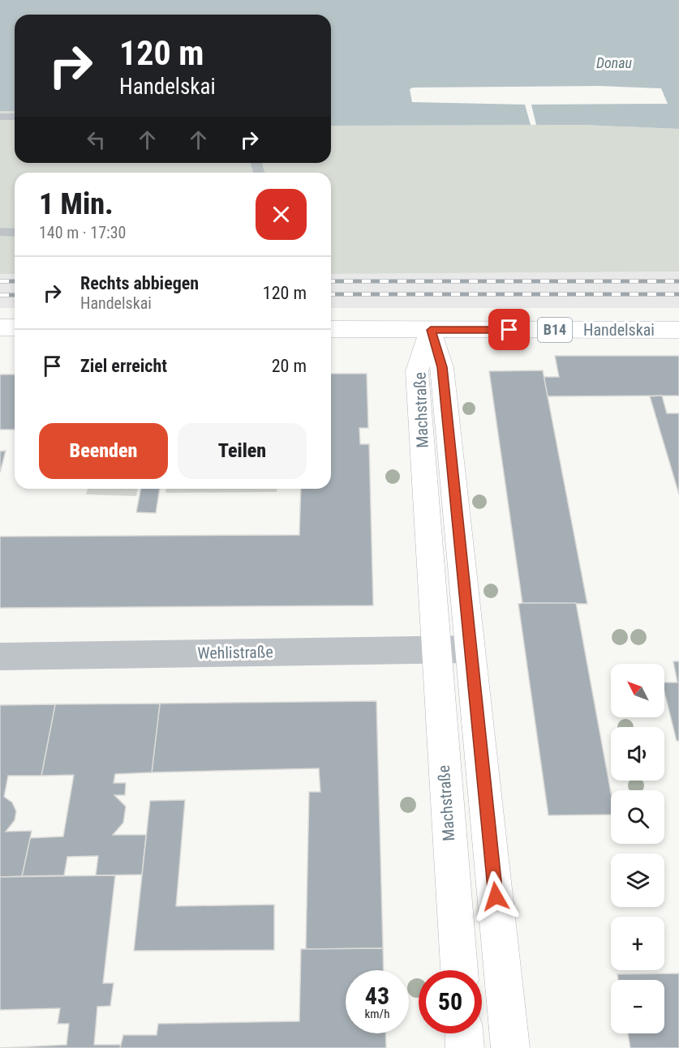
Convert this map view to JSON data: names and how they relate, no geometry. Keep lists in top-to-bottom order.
{
  "streets": {
    "main road": ["B14", "Handelskai", "Machstraße"],
    "street": ["Wehlistraße"]
  },
  "crossings": [
    ["Handelskai", "Machstraße"],
    ["Machstraße", "Wehlistraße"]
  ],
  "water": ["Donau"],
  "north": "top left",
  "page": {
    "turn": ["120 m", "Handelskai"],
    "heading": ["1 Min.", "140 m · 17:30"],
    "list": [
      {
        "name": "Rechts abbiegen",
        "note": "Handelskai",
        "value": "120 m"
      },
      {
        "name": "Ziel erreicht",
        "value": "20 m"
      }
    ],
    "buttons": ["Beenden", "Teilen"],
    "map_buttons": ["+", "−"],
    "speed": "43 km/h",
    "limit": "50"
  }
}
